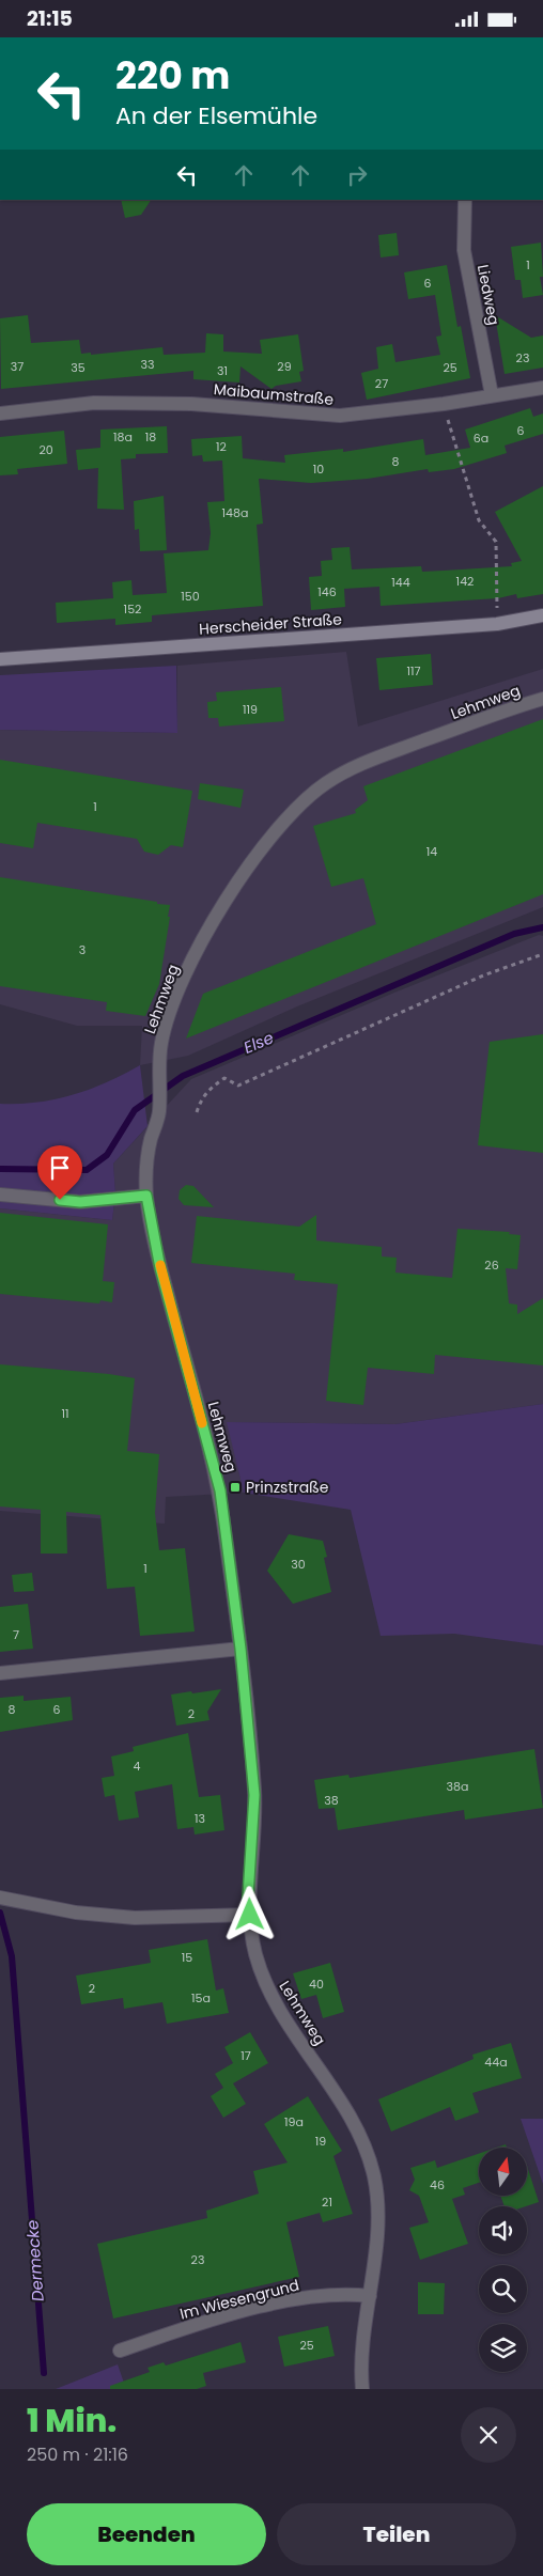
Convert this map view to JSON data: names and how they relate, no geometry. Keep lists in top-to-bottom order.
{
  "streets": {
    "main road": ["Herscheider Straße"],
    "street": [
      "Liedweg",
      "Maibaumstraße",
      "Lehmweg",
      "Im Wiesengrund"
    ]
  },
  "crossings": [
    ["Liedweg", "Maibaumstraße"],
    ["Lehmweg", "Im Wiesengrund"]
  ],
  "water": ["Else", "Dermecke"],
  "places": {
    "transit": ["Prinzstraße"]
  },
  "house_numbers": [
    "1",
    "6",
    "23",
    "33",
    "37",
    "29",
    "35",
    "25",
    "31",
    "27",
    "6",
    "18a",
    "18",
    "6a",
    "12",
    "20",
    "8",
    "10",
    "148a",
    "142",
    "144",
    "146",
    "150",
    "152",
    "117",
    "119",
    "1",
    "14",
    "3",
    "26",
    "11",
    "30",
    "1",
    "7",
    "8",
    "6",
    "2",
    "4",
    "38a",
    "38",
    "13",
    "15",
    "40",
    "2",
    "15a",
    "17",
    "44a",
    "19a",
    "19",
    "46",
    "21",
    "23",
    "25"
  ],
  "north": "top",
  "page": {
    "status": "21:15",
    "turn": ["220 m", "An der Elsemühle"],
    "heading": ["1 Min.", "250 m · 21:16"],
    "buttons": ["Beenden", "Teilen"]
  }
}
